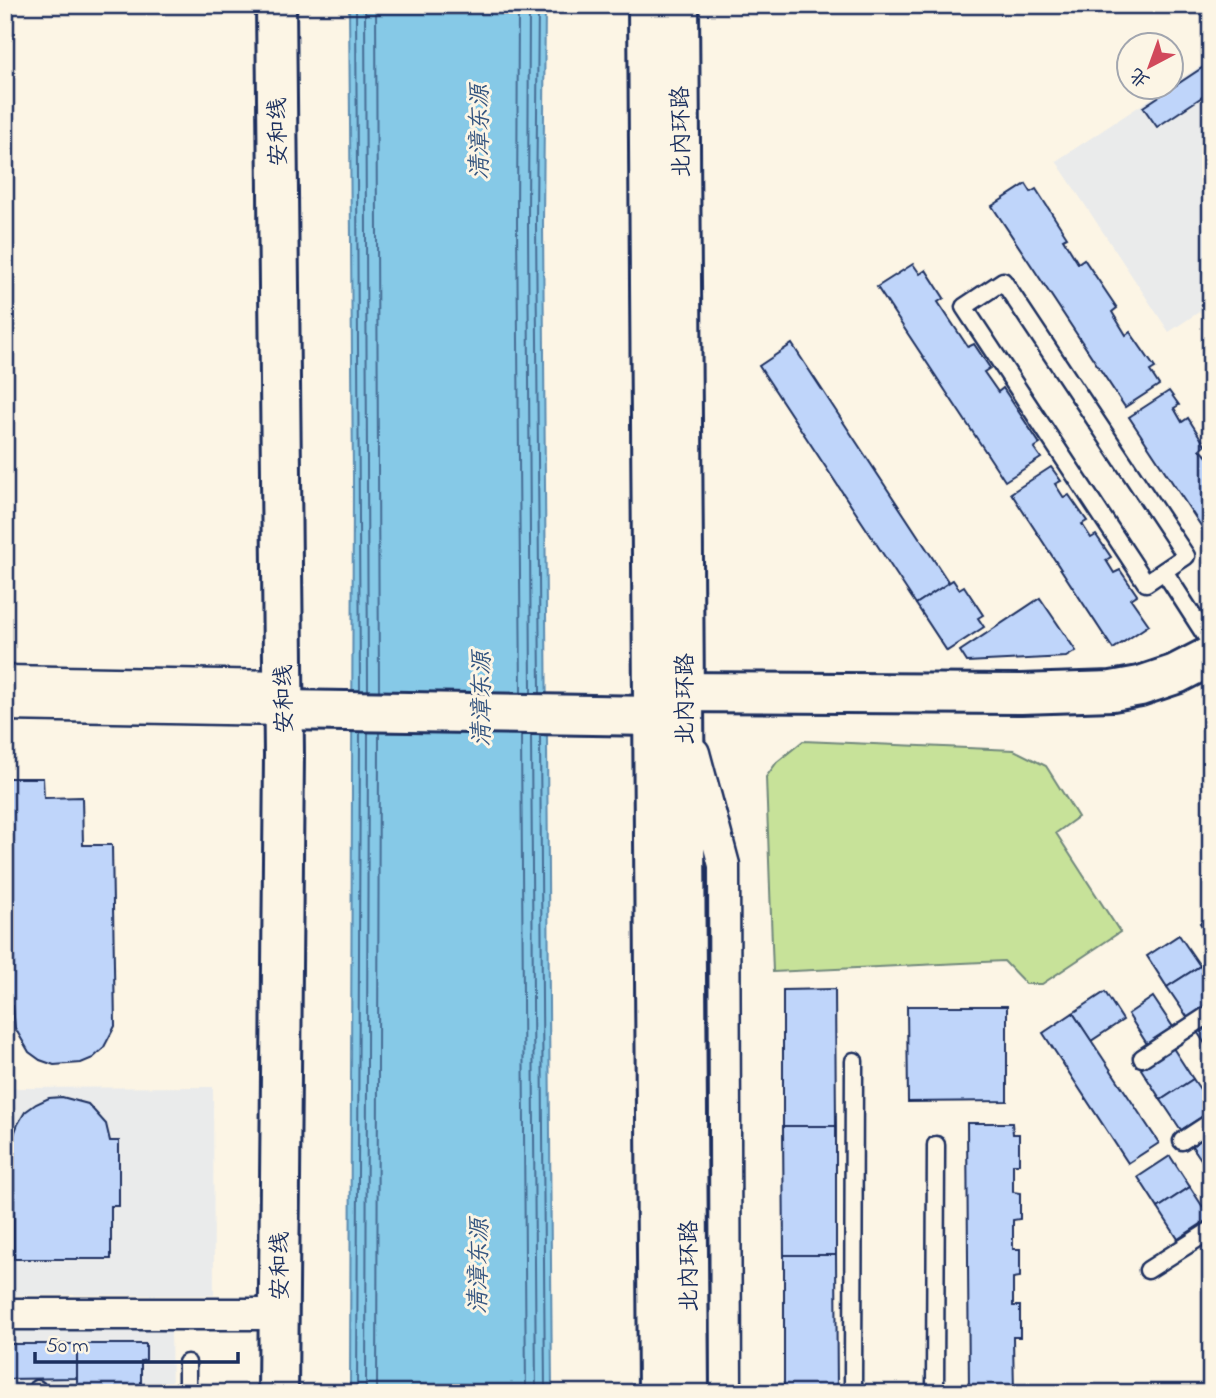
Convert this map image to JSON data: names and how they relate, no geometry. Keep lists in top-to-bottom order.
{
  "streets": {
    "main road": ["安和线", "北内环路"]
  },
  "water": ["清漳东源"],
  "scale_bar": "50 m",
  "north": "bottom left"
}
